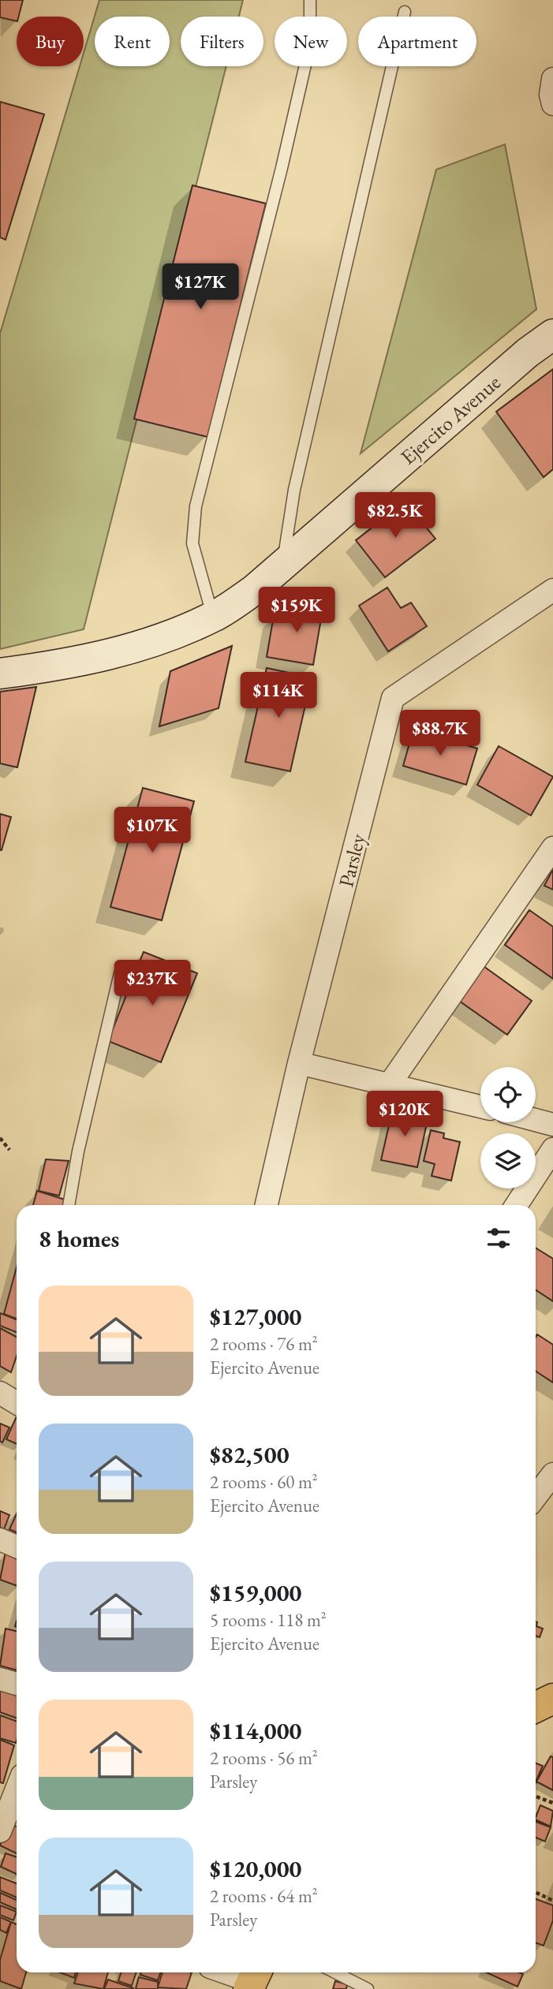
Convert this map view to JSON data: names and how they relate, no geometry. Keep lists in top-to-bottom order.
{
  "streets": {
    "main road": ["Ejercito Avenue"],
    "street": ["Parsley"]
  },
  "page": {
    "chip": [
      "Buy",
      "Rent",
      "Filters",
      "New",
      "Apartment"
    ],
    "price": [
      "$127K",
      "$82.5K",
      "$159K",
      "$114K",
      "$88.7K",
      "$107K",
      "$237K",
      "$120K"
    ],
    "heading": "8 homes",
    "list": [
      {
        "name": "$127,000",
        "note": "2 rooms · 76 m² · Ejercito Avenue"
      },
      {
        "name": "$82,500",
        "note": "2 rooms · 60 m² · Ejercito Avenue"
      },
      {
        "name": "$159,000",
        "note": "5 rooms · 118 m² · Ejercito Avenue"
      },
      {
        "name": "$114,000",
        "note": "2 rooms · 56 m² · Parsley"
      },
      {
        "name": "$120,000",
        "note": "2 rooms · 64 m² · Parsley"
      }
    ]
  }
}
